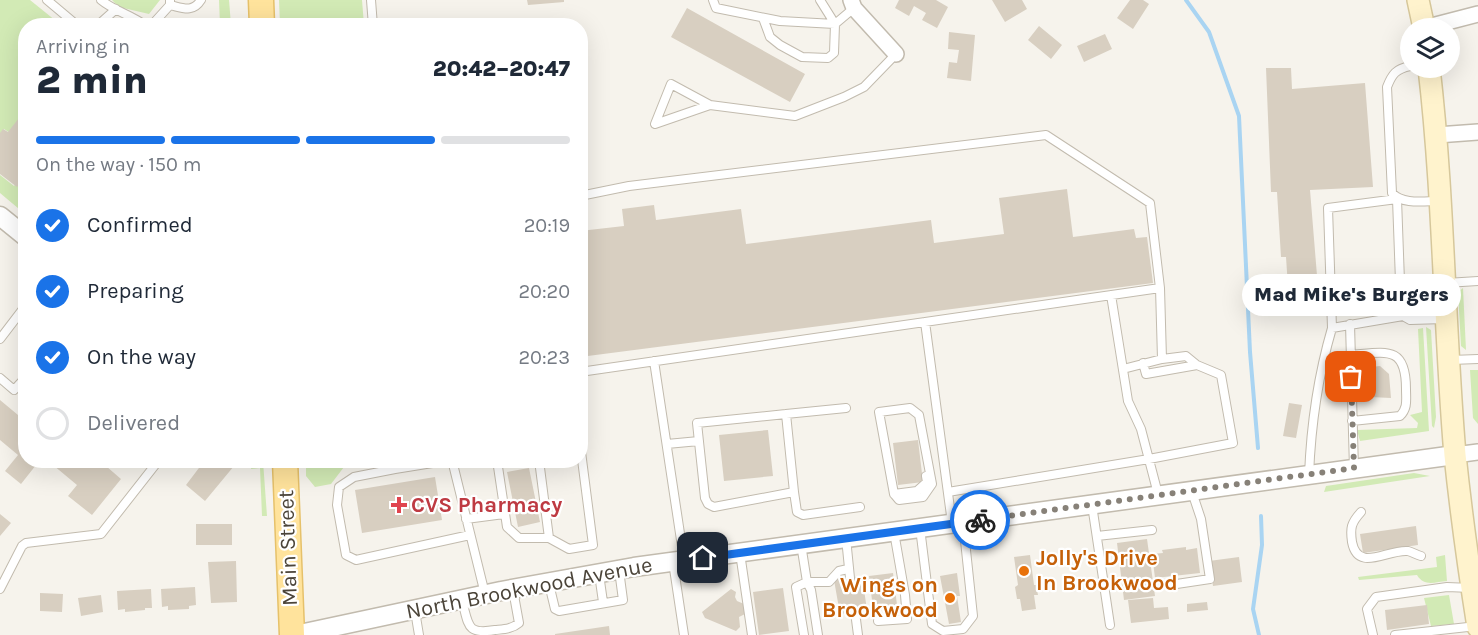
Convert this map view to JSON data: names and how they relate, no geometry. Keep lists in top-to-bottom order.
{
  "streets": {
    "main road": ["Main Street"],
    "street": ["North Brookwood Avenue"]
  },
  "crossings": [
    ["Main Street", "North Brookwood Avenue"]
  ],
  "places": {
    "other": ["Mad Mike's Burgers", "Jolly's Drive In Brookwood", "Wings on Brookwood"],
    "health": ["CVS Pharmacy"]
  },
  "page": {
    "heading": ["2 min", "Arriving in", "20:42–20:47"],
    "bar": "On the way · 150 m",
    "list": [
      ["Confirmed", "20:19"],
      ["Preparing", "20:20"],
      ["On the way", "20:23"],
      "Delivered"
    ],
    "bubble": "Mad Mike's Burgers"
  }
}
